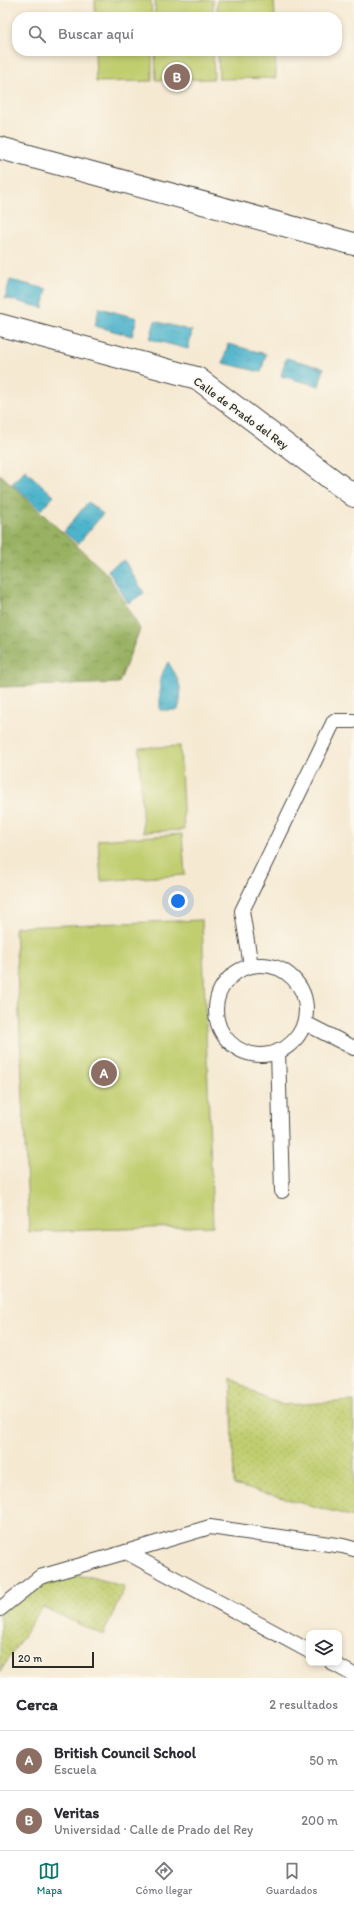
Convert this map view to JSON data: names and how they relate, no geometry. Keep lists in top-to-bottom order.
{
  "streets": {
    "street": ["Calle de Prado del Rey"]
  },
  "scale_bar": "20 m",
  "page": {
    "search": "Buscar aquí",
    "pins": ["B", "A"],
    "scale": "20 m",
    "heading": ["Cerca", "2 resultados"],
    "list": [
      {
        "mark": "A",
        "name": "British Council School",
        "note": "Escuela",
        "value": "50 m"
      },
      {
        "mark": "B",
        "name": "Veritas",
        "note": "Universidad · Calle de Prado del Rey",
        "value": "200 m"
      }
    ],
    "nav": ["Mapa", "Cómo llegar", "Guardados"]
  }
}
